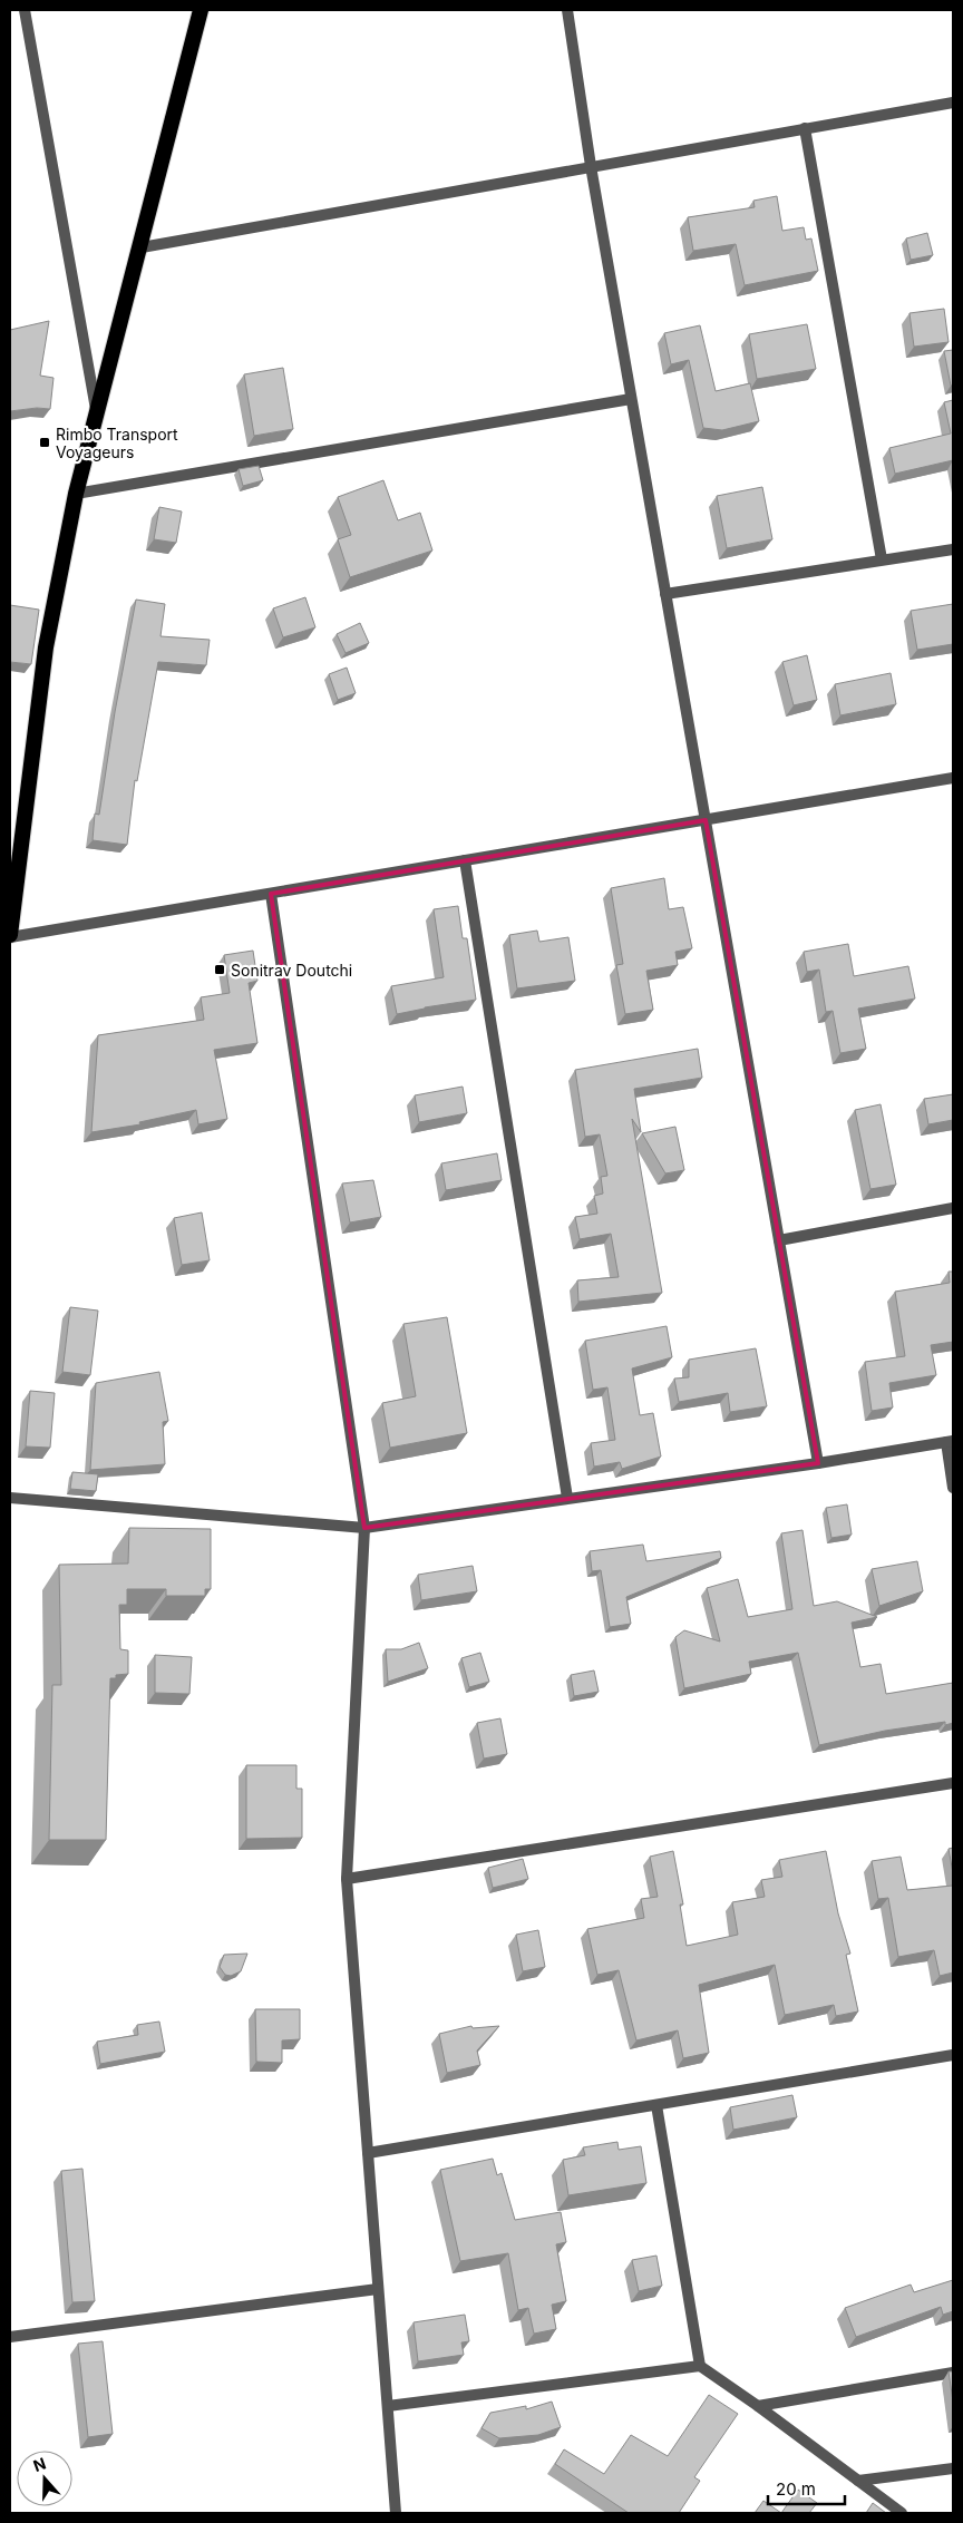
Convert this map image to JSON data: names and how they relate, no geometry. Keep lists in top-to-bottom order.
{
  "places": {
    "transit": ["Rimbo Transport Voyageurs", "Sonitrav Doutchi"]
  },
  "scale_bar": "20 m",
  "north": "top"
}
